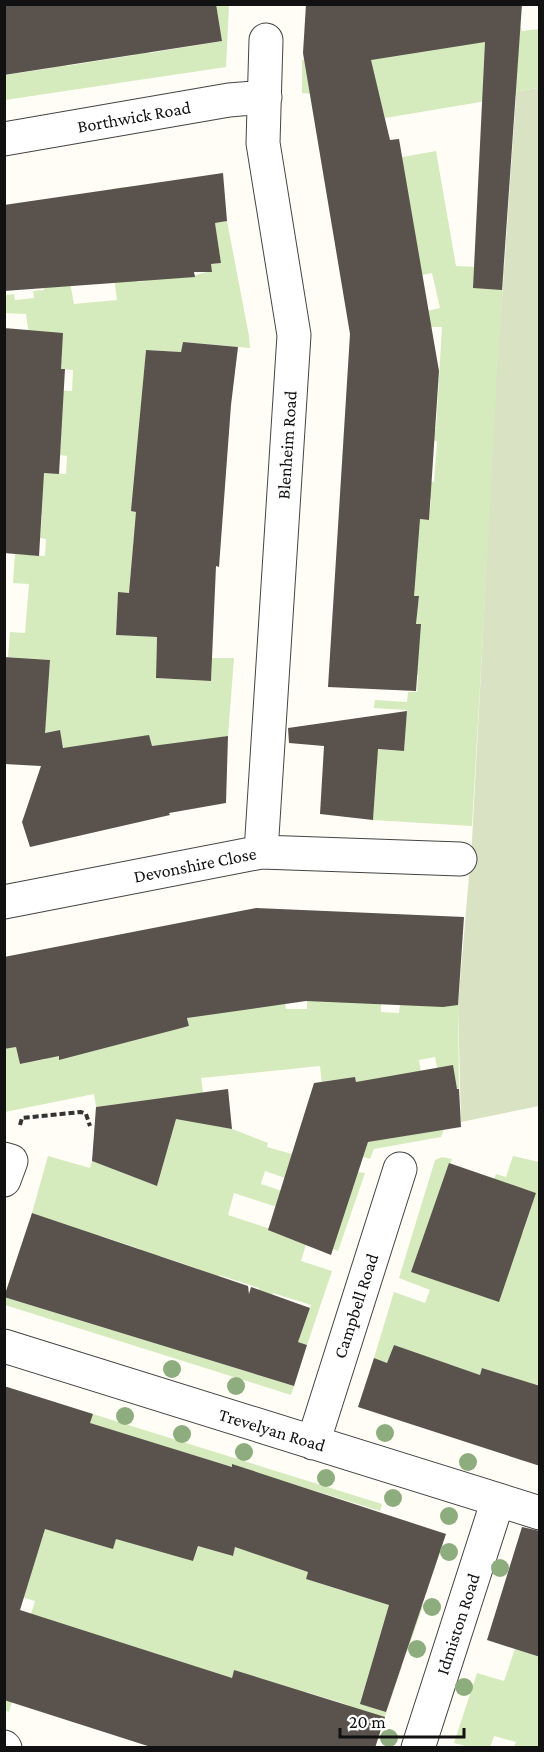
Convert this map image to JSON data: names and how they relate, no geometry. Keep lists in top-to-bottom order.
{
  "streets": {
    "street": [
      "Borthwick Road",
      "Blenheim Road",
      "Devonshire Close",
      "Campbell Road",
      "Trevelyan Road",
      "Idmiston Road"
    ]
  },
  "crossings": [
    ["Borthwick Road", "Blenheim Road"],
    ["Blenheim Road", "Devonshire Close"],
    ["Campbell Road", "Trevelyan Road"],
    ["Trevelyan Road", "Idmiston Road"]
  ],
  "scale_bar": "20 m"
}
